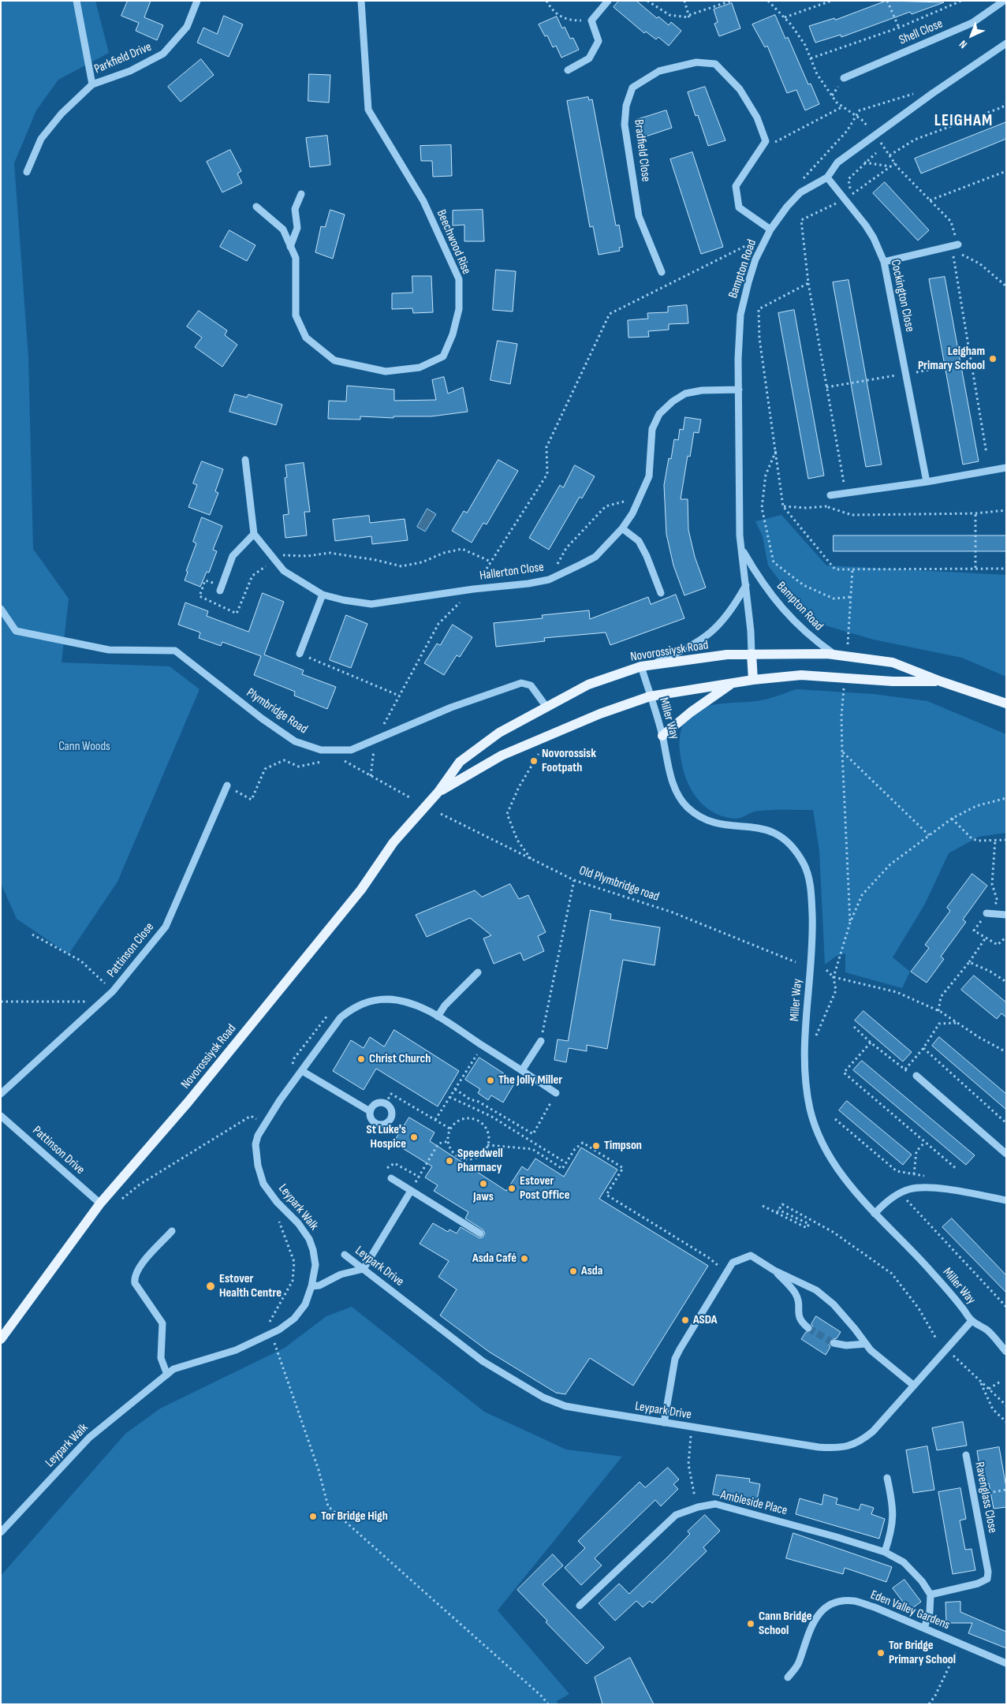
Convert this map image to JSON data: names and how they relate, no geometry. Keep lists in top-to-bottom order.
{
  "streets": {
    "main road": ["Novorossiysk Road"],
    "street": [
      "Shell Close",
      "Parkfield Drive",
      "Bradfield Close",
      "Beechwood Rise",
      "Bampton Road",
      "Cockington Close",
      "Hallerton Close",
      "Plymbridge Road",
      "Miller Way",
      "Pattinson Close",
      "Pattinson Drive",
      "Leypark Walk",
      "Leypark Drive",
      "Ravenglass Close",
      "Ambleside Place",
      "Eden Valley Gardens"
    ],
    "path": ["Old Plymbridge road"]
  },
  "crossings": [
    ["Bampton Road", "Cockington Close"],
    ["Bampton Road", "Hallerton Close"],
    ["Bampton Road", "Novorossiysk Road"],
    ["Novorossiysk Road", "Plymbridge Road"],
    ["Novorossiysk Road", "Miller Way"],
    ["Novorossiysk Road", "Pattinson Drive"],
    ["Miller Way", "Leypark Drive"],
    ["Ravenglass Close", "Ambleside Place"]
  ],
  "districts": ["LEIGHAM"],
  "parks": ["Cann Woods"],
  "places": [
    "Leigham Primary School",
    "Novorossisk Footpath",
    "Christ Church",
    "The Jolly Miller",
    "St Luke's Hospice",
    "Timpson",
    "Speedwell Pharmacy",
    "Jaws",
    "Estover Post Office",
    "Asda Café",
    "Asda",
    "Estover Health Centre",
    "ASDA",
    "Tor Bridge High",
    "Cann Bridge School",
    "Tor Bridge Primary School"
  ],
  "north": "bottom left"
}
